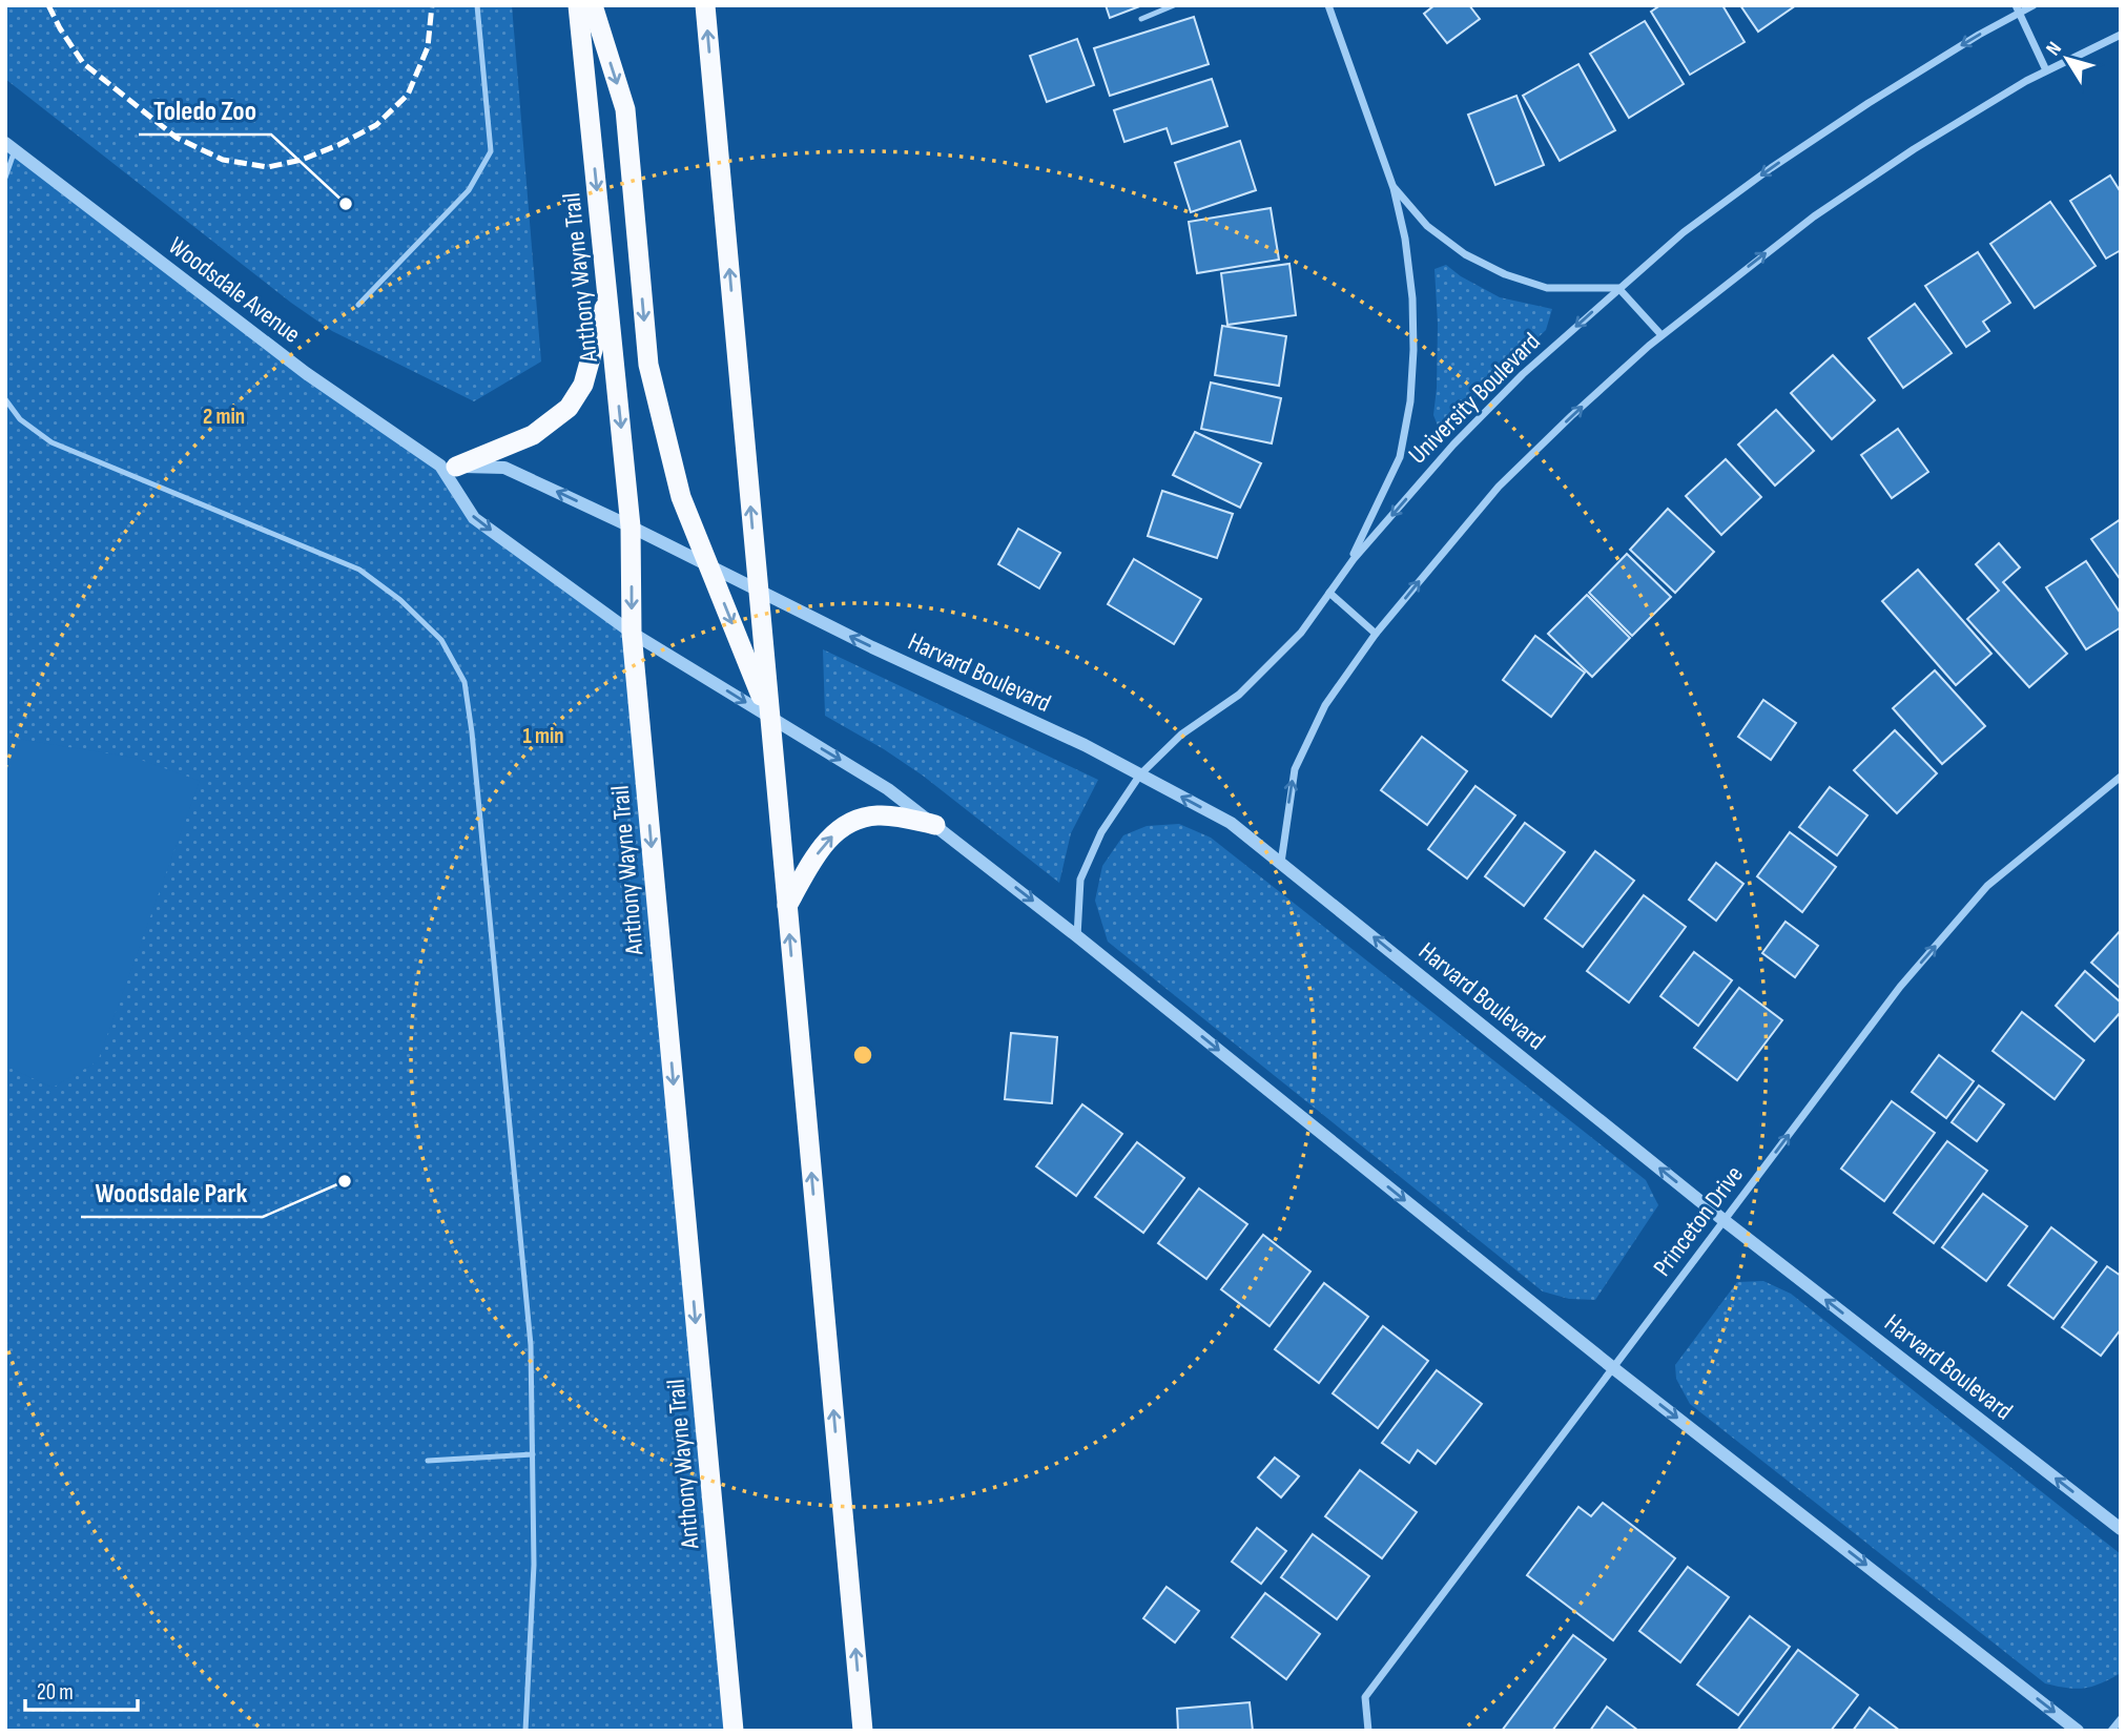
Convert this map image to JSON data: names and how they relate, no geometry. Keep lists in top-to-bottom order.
{
  "streets": {
    "highway": ["Anthony Wayne Trail"],
    "street": [
      "Woodsdale Avenue",
      "University Boulevard",
      "Harvard Boulevard",
      "Princeton Drive"
    ]
  },
  "crossings": [
    ["Anthony Wayne Trail", "Woodsdale Avenue"],
    ["University Boulevard", "Harvard Boulevard"],
    ["Harvard Boulevard", "Princeton Drive"]
  ],
  "one_way": ["Harvard Boulevard", "Princeton Drive"],
  "places": ["Toledo Zoo", "Woodsdale Park"],
  "scale_bar": "20 m",
  "north": "top left",
  "rings": ["2 min", "1 min"]
}
